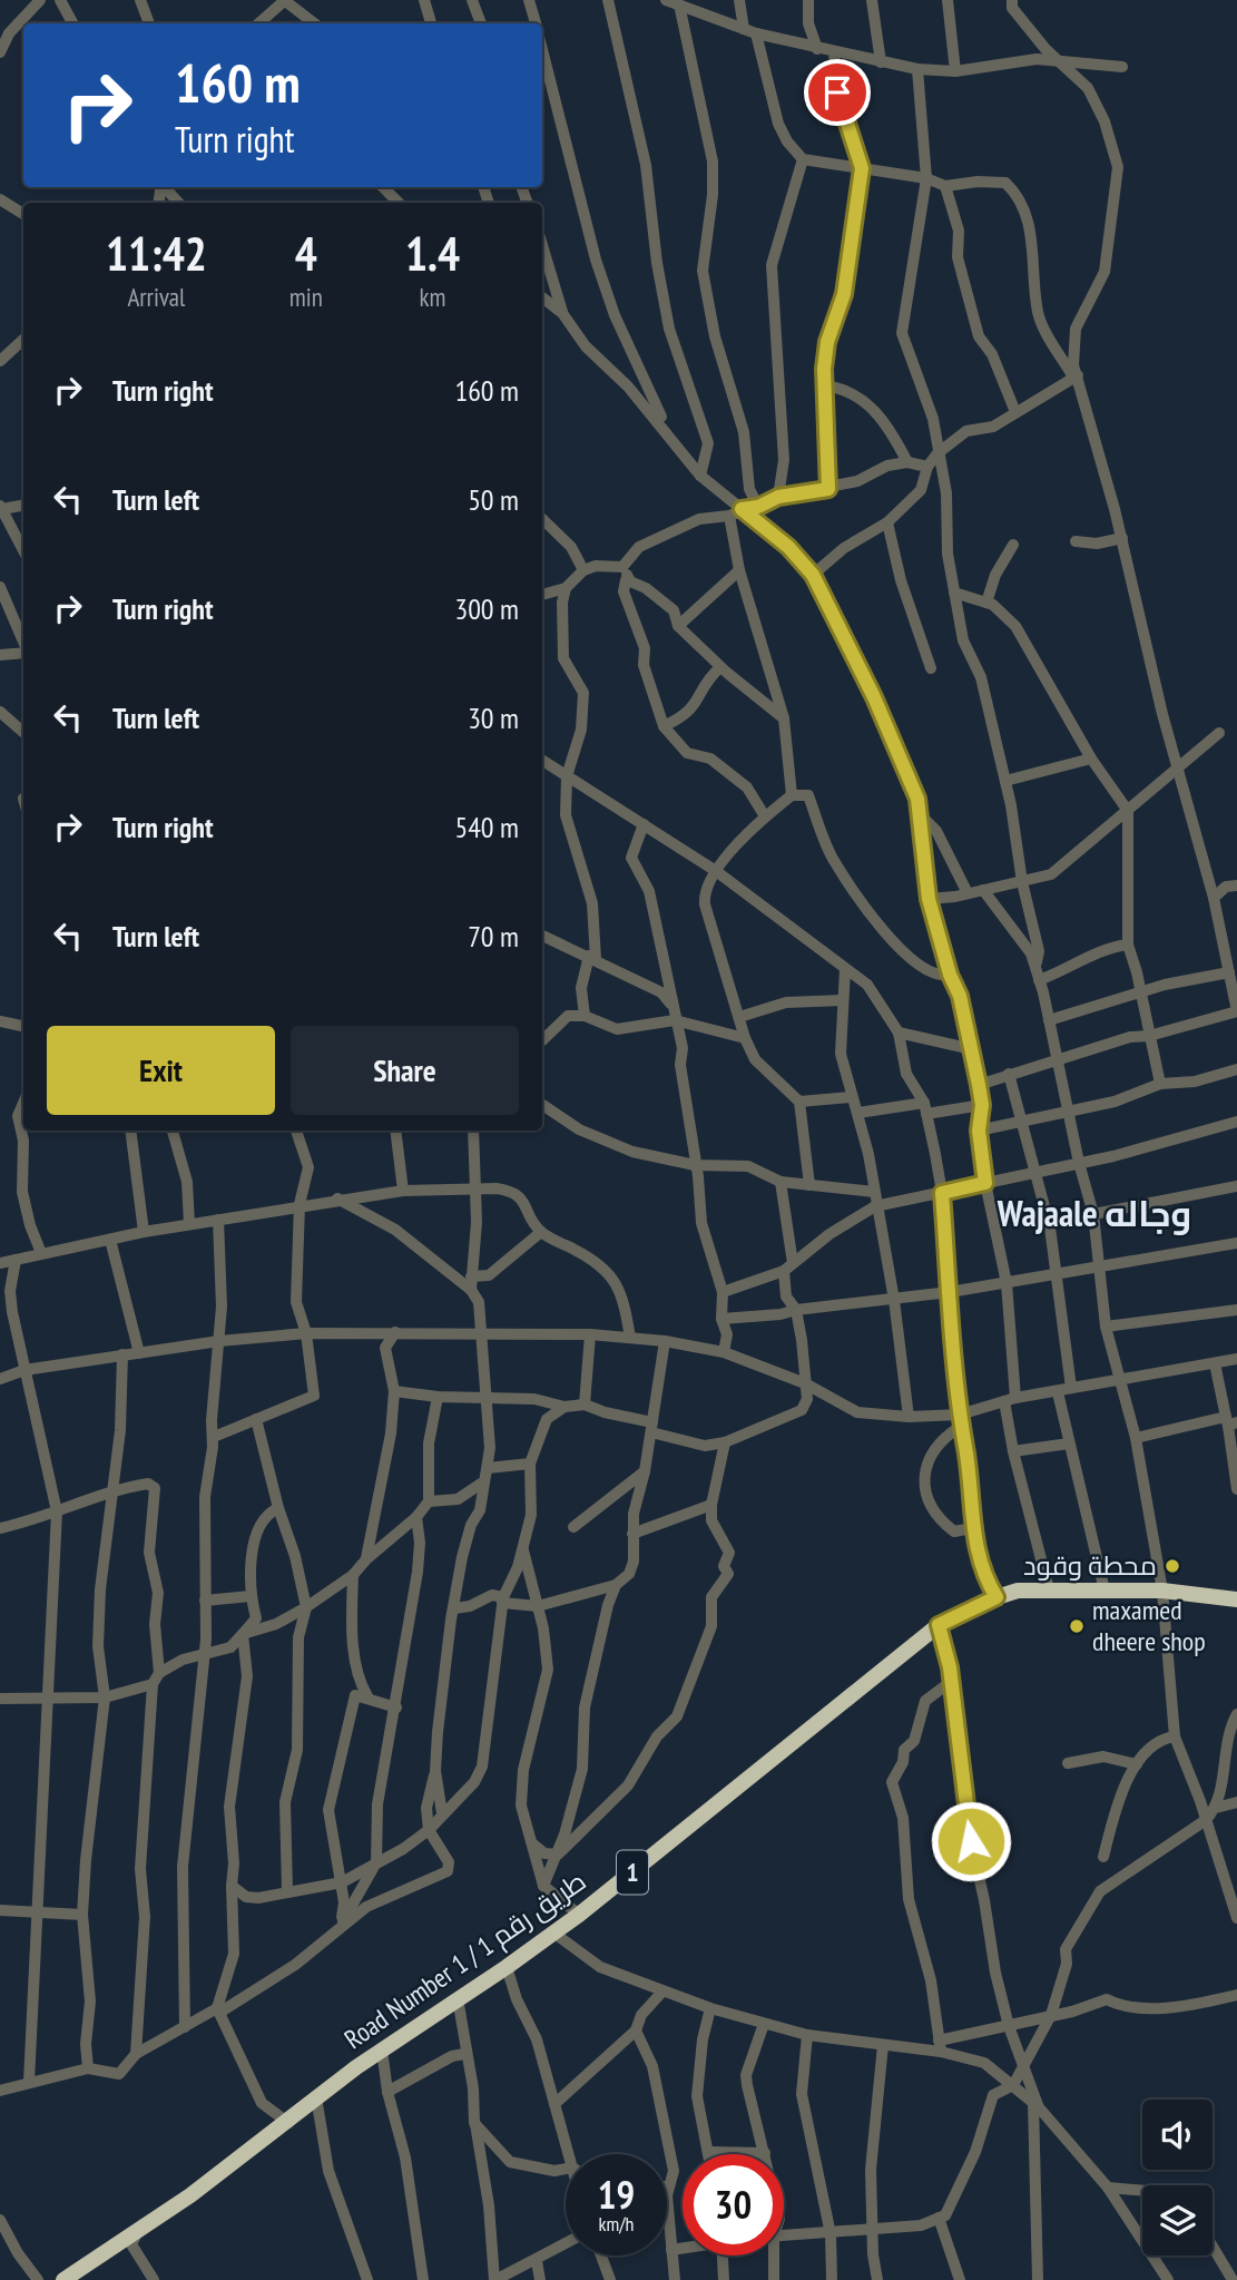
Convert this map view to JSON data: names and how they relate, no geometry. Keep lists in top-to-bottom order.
{
  "streets": {
    "highway": ["1", "Road Number 1 / طريق رقم 1"]
  },
  "districts": ["Wajaale وجاله"],
  "places": ["محطة وقود", "maxamed dheere shop"],
  "page": {
    "turn": ["160 m", "Turn right"],
    "eta": [
      "11:42",
      "Arrival",
      "4",
      "min",
      "1.4",
      "km"
    ],
    "list": [
      {
        "name": "Turn right",
        "value": "160 m"
      },
      {
        "name": "Turn left",
        "value": "50 m"
      },
      {
        "name": "Turn right",
        "value": "300 m"
      },
      {
        "name": "Turn left",
        "value": "30 m"
      },
      {
        "name": "Turn right",
        "value": "540 m"
      },
      {
        "name": "Turn left",
        "value": "70 m"
      }
    ],
    "buttons": ["Exit", "Share"],
    "speed": "19 km/h",
    "limit": "30"
  }
}
